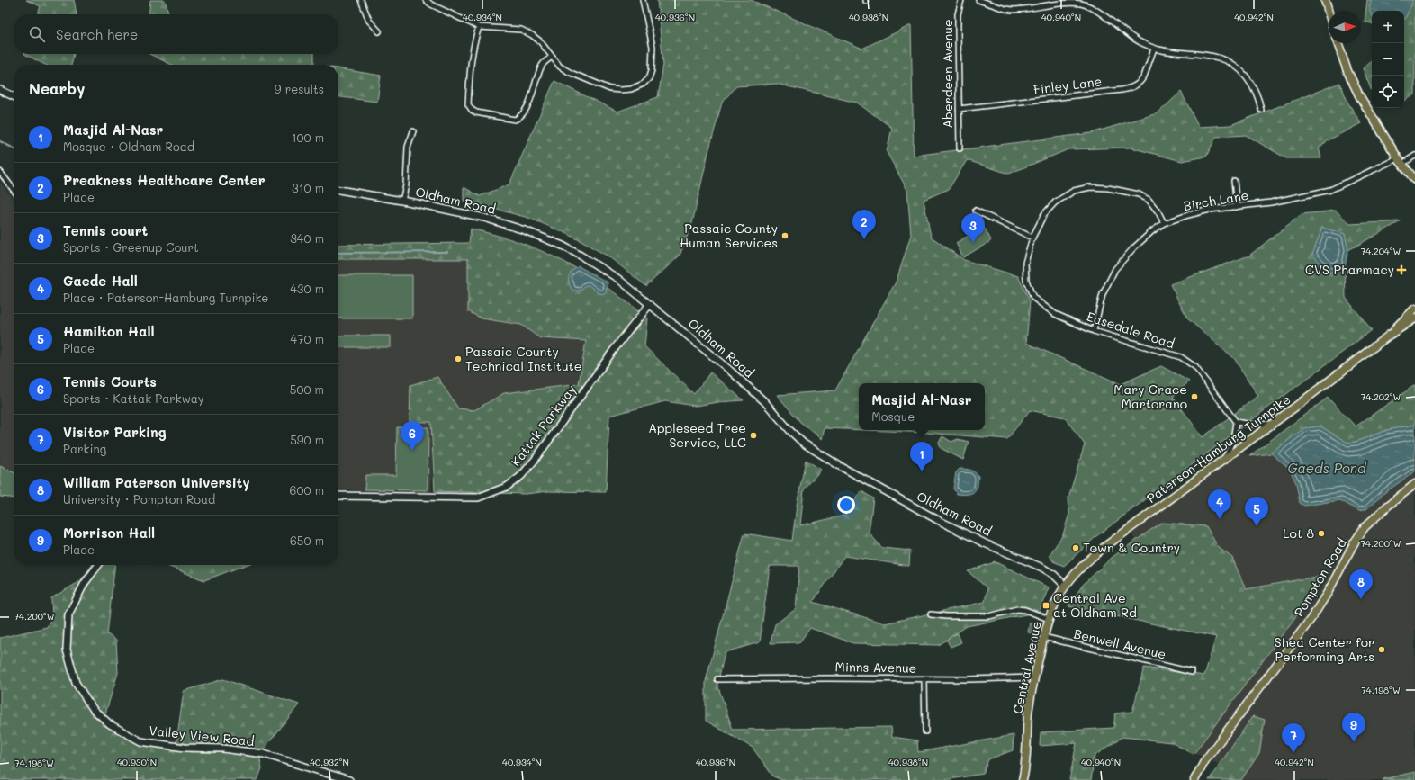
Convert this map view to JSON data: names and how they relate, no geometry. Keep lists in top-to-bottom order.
{
  "streets": {
    "main road": ["Paterson-Hamburg Turnpike", "Pompton Road", "Central Avenue"],
    "street": [
      "Aberdeen Avenue",
      "Finley Lane",
      "Oldham Road",
      "Birch Lane",
      "Easedale Road",
      "Kattak Parkway",
      "Benwell Avenue",
      "Minns Avenue",
      "Valley View Road"
    ]
  },
  "crossings": [
    ["Aberdeen Avenue", "Finley Lane"],
    ["Oldham Road", "Kattak Parkway"],
    ["Oldham Road", "Paterson-Hamburg Turnpike"],
    ["Oldham Road", "Central Avenue"],
    ["Birch Lane", "Easedale Road"],
    ["Paterson-Hamburg Turnpike", "Central Avenue"],
    ["Benwell Avenue", "Central Avenue"],
    ["Minns Avenue", "Central Avenue"]
  ],
  "water": ["Gaeds Pond"],
  "places": {
    "other": [
      "Passaic County Human Services",
      "Passaic County Technical Institute",
      "Mary Grace Martorano",
      "Appleseed Tree Service, LLC",
      "Lot 8",
      "Town & Country",
      "Shea Center for Performing Arts"
    ],
    "health": ["CVS Pharmacy"],
    "transit": ["Central Ave at Oldham Rd"]
  },
  "north": "right",
  "page": {
    "map_buttons": ["+", "−"],
    "search": "Search here",
    "heading": ["Nearby", "9 results"],
    "list": [
      {
        "mark": "1",
        "name": "Masjid Al-Nasr",
        "note": "Mosque · Oldham Road",
        "value": "100 m"
      },
      {
        "mark": "2",
        "name": "Preakness Healthcare Center",
        "note": "Place",
        "value": "310 m"
      },
      {
        "mark": "3",
        "name": "Tennis court",
        "note": "Sports · Greenup Court",
        "value": "340 m"
      },
      {
        "mark": "4",
        "name": "Gaede Hall",
        "note": "Place · Paterson-Hamburg Turnpike",
        "value": "430 m"
      },
      {
        "mark": "5",
        "name": "Hamilton Hall",
        "note": "Place",
        "value": "470 m"
      },
      {
        "mark": "6",
        "name": "Tennis Courts",
        "note": "Sports · Kattak Parkway",
        "value": "500 m"
      },
      {
        "mark": "7",
        "name": "Visitor Parking",
        "note": "Parking",
        "value": "590 m"
      },
      {
        "mark": "8",
        "name": "William Paterson University",
        "note": "University · Pompton Road",
        "value": "600 m"
      },
      {
        "mark": "9",
        "name": "Morrison Hall",
        "note": "Place",
        "value": "650 m"
      }
    ],
    "pins": [
      "2",
      "3",
      "6",
      "1",
      "4",
      "5",
      "8",
      "9",
      "7"
    ],
    "popup": ["Masjid Al-Nasr", "Mosque"]
  },
  "coordinates": [
    "40.934°N",
    "40.936°N",
    "40.938°N",
    "40.940°N",
    "40.942°N",
    "74.204°W",
    "74.202°W",
    "74.200°W",
    "74.198°W",
    "40.930°N",
    "40.932°N"
  ]
}
